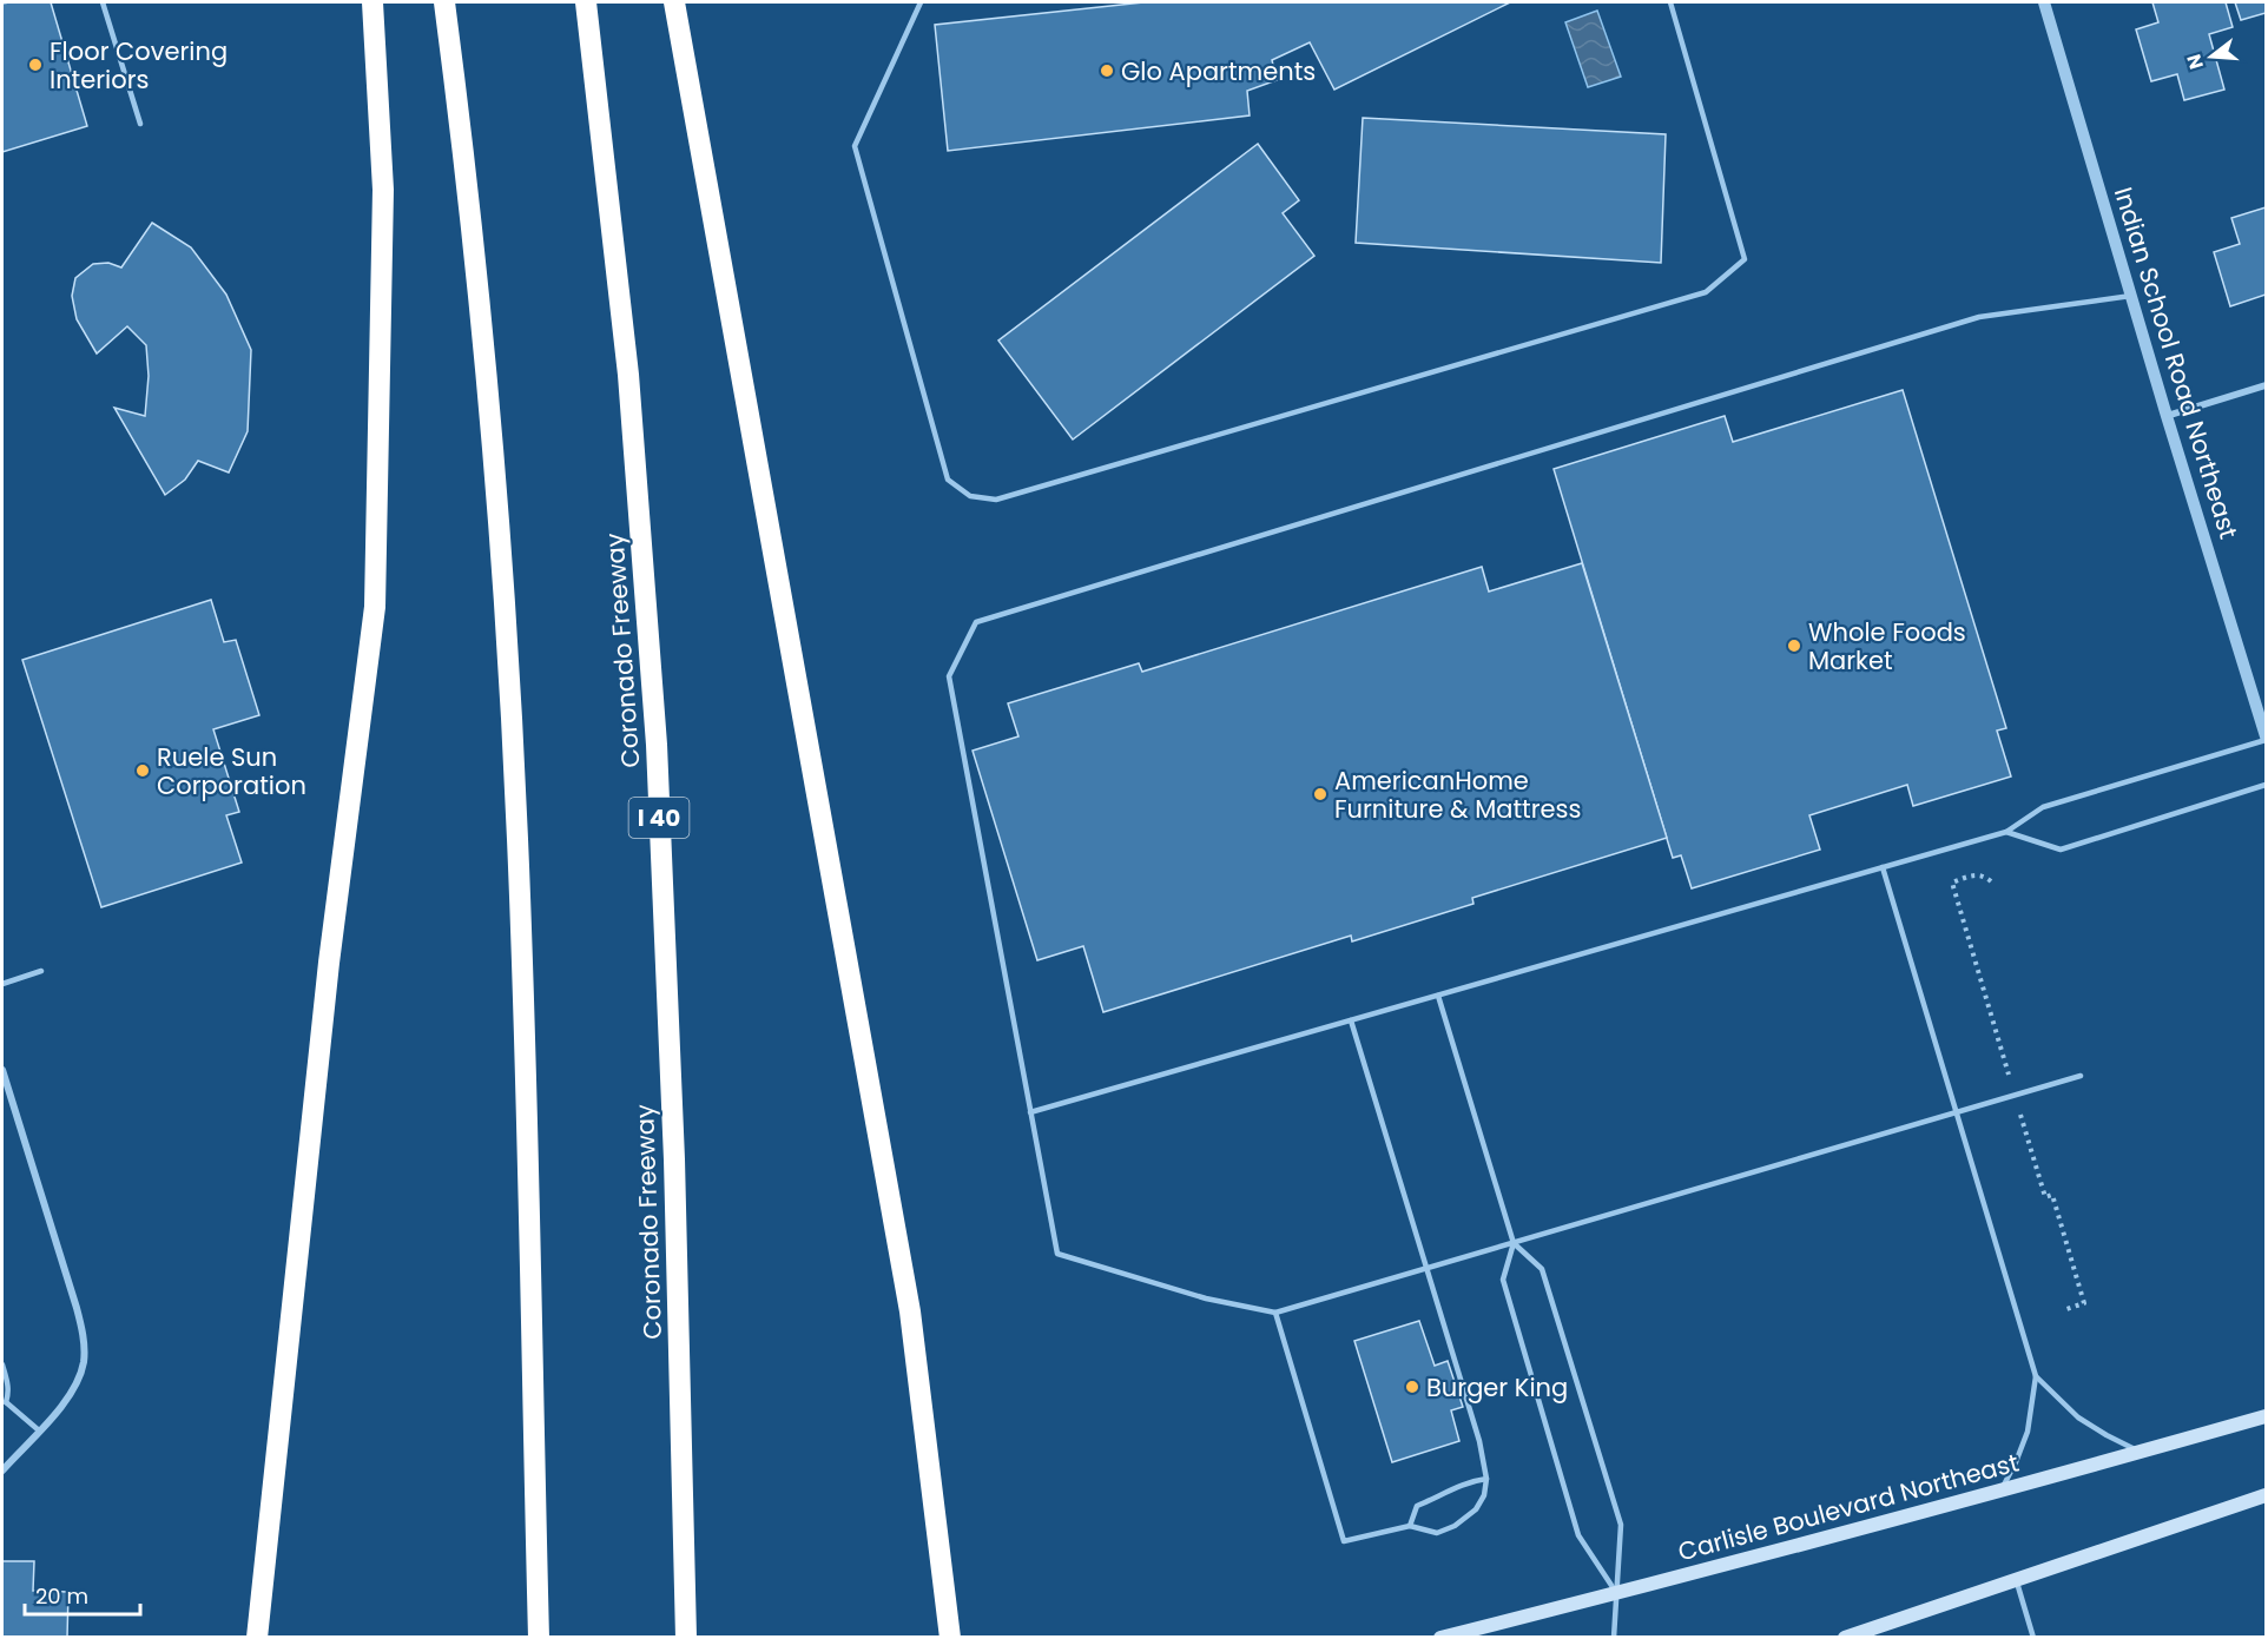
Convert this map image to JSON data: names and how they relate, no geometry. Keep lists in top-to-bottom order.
{
  "streets": {
    "highway": ["Coronado Freeway", "I 40"],
    "main road": ["Carlisle Boulevard Northeast"],
    "street": ["Indian School Road Northeast"]
  },
  "places": [
    "Floor Covering Interiors",
    "Glo Apartments",
    "Whole Foods Market",
    "Ruele Sun Corporation",
    "AmericanHome Furniture & Mattress",
    "Burger King"
  ],
  "scale_bar": "20 m",
  "north": "left"
}
